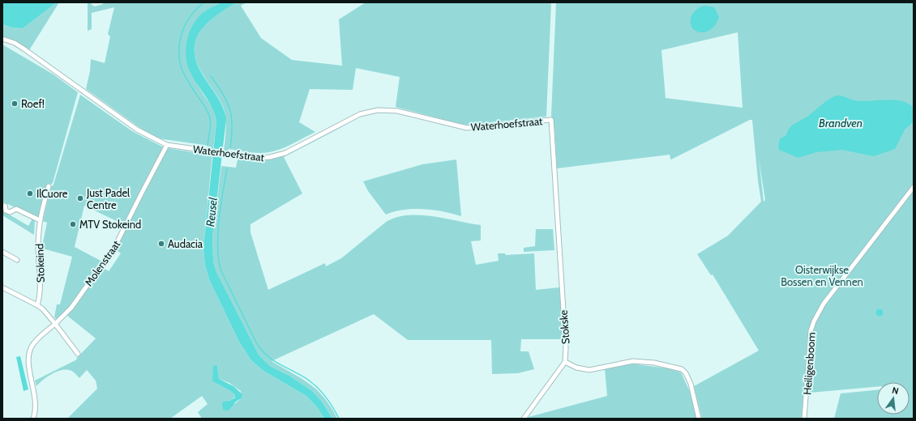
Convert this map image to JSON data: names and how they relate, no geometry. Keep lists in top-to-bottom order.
{
  "streets": {
    "street": [
      "Waterhoefstraat",
      "Stokeind",
      "Molenstraat",
      "Stokske",
      "Heiligenboom"
    ]
  },
  "crossings": [
    ["Waterhoefstraat", "Molenstraat"],
    ["Waterhoefstraat", "Stokske"]
  ],
  "water": ["Brandven", "Reusel"],
  "parks": ["Oisterwijkse Bossen en Vennen"],
  "places": [
    "Roef!",
    "IlCuore",
    "Just Padel Centre",
    "MTV Stokeind",
    "Audacia"
  ],
  "north": "top"
}
